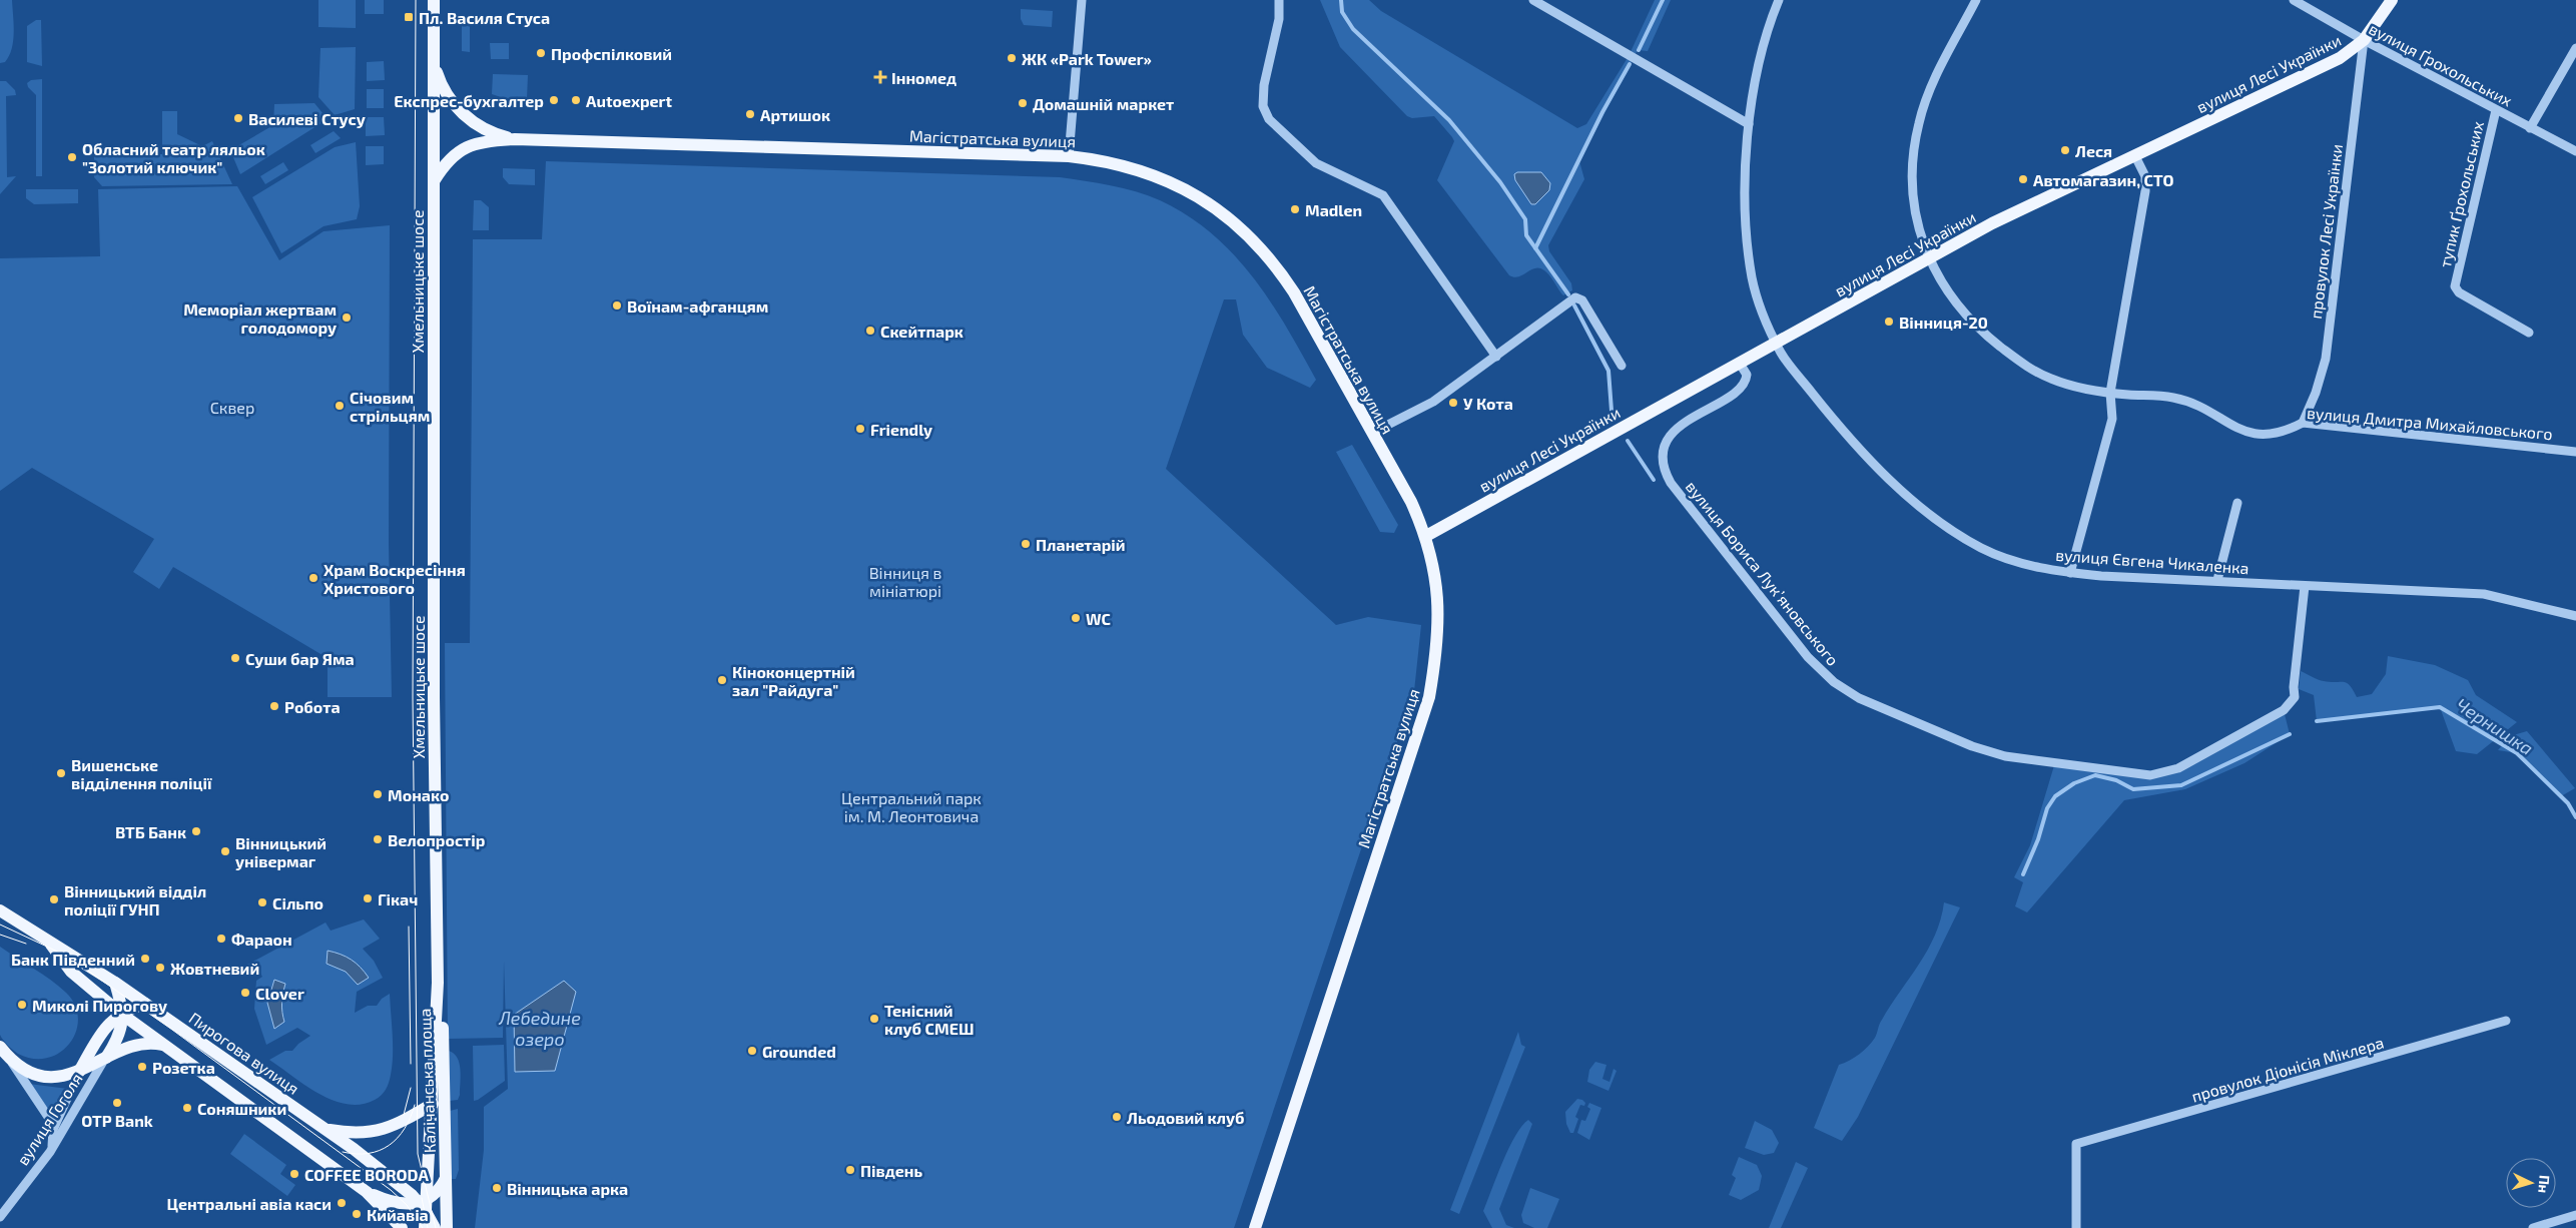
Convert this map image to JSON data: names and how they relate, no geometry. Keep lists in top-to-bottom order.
{
  "streets": {
    "main road": [
      "вулиця Лесі Українки",
      "Магістратська вулиця",
      "Хмельницьке шосе",
      "Пирогова вулиця",
      "Калічанська площа"
    ],
    "street": [
      "вулиця Ґрохольських",
      "тупик Ґрохольських",
      "провулок Лесі Українки",
      "вулиця Дмитра Михайловського",
      "вулиця Євгена Чикаленка",
      "вулиця Бориса Лукʼяновського",
      "провулок Діонісія Міклера",
      "вулиця Гоголя"
    ]
  },
  "crossings": [
    ["вулиця Ґрохольських", "вулиця Лесі Українки"],
    ["вулиця Ґрохольських", "тупик Ґрохольських"],
    ["вулиця Ґрохольських", "провулок Лесі Українки"],
    ["вулиця Лесі Українки", "Магістратська вулиця"],
    ["вулиця Лесі Українки", "провулок Лесі Українки"],
    ["вулиця Лесі Українки", "вулиця Дмитра Михайловського"],
    ["вулиця Лесі Українки", "вулиця Євгена Чикаленка"],
    ["вулиця Лесі Українки", "вулиця Бориса Лукʼяновського"],
    ["провулок Лесі Українки", "вулиця Дмитра Михайловського"],
    ["Хмельницьке шосе", "Калічанська площа"],
    ["вулиця Євгена Чикаленка", "вулиця Бориса Лукʼяновського"],
    ["Пирогова вулиця", "Калічанська площа"]
  ],
  "water": ["Чернишка", "Лебедине озеро"],
  "parks": ["Сквер", "Вінниця в мініатюрі", "Центральний парк ім. М. Леонтовича"],
  "places": {
    "transit": ["Пл. Василя Стуса"],
    "other": [
      "Профспілковий",
      "ЖК «Park Tower»",
      "Експрес-бухгалтер",
      "Autoexpert",
      "Домашній маркет",
      "Артишок",
      "Василеві Стусу",
      "Леся",
      "Обласний театр ляльок \"Золотий ключик\"",
      "Автомагазин, СТО",
      "Madlen",
      "Воїнам-афганцям",
      "Меморіал жертвам голодомору",
      "Вінниця-20",
      "Скейтпарк",
      "У Кота",
      "Січовим стрільцям",
      "Friendly",
      "Планетарій",
      "Храм Воскресіння Христового",
      "WC",
      "Суши бар Яма",
      "Кіноконцертній зал \"Райдуга\"",
      "Робота",
      "Вишенське відділення поліції",
      "Монако",
      "ВТБ Банк",
      "Велопростір",
      "Вінницький універмаг",
      "Гікач",
      "Вінницький відділ поліції ГУНП",
      "Сільпо",
      "Фараон",
      "Банк Південний",
      "Жовтневий",
      "Clover",
      "Миколі Пирогову",
      "Тенісний клуб СМЕШ",
      "Grounded",
      "Розетка",
      "OTP Bank",
      "Соняшники",
      "Льодовий клуб",
      "Південь",
      "COFFEE BORODA",
      "Вінницька арка",
      "Центральні авіа каси",
      "Кийавіа"
    ],
    "health": ["Інномед"]
  },
  "north": "right"
}
